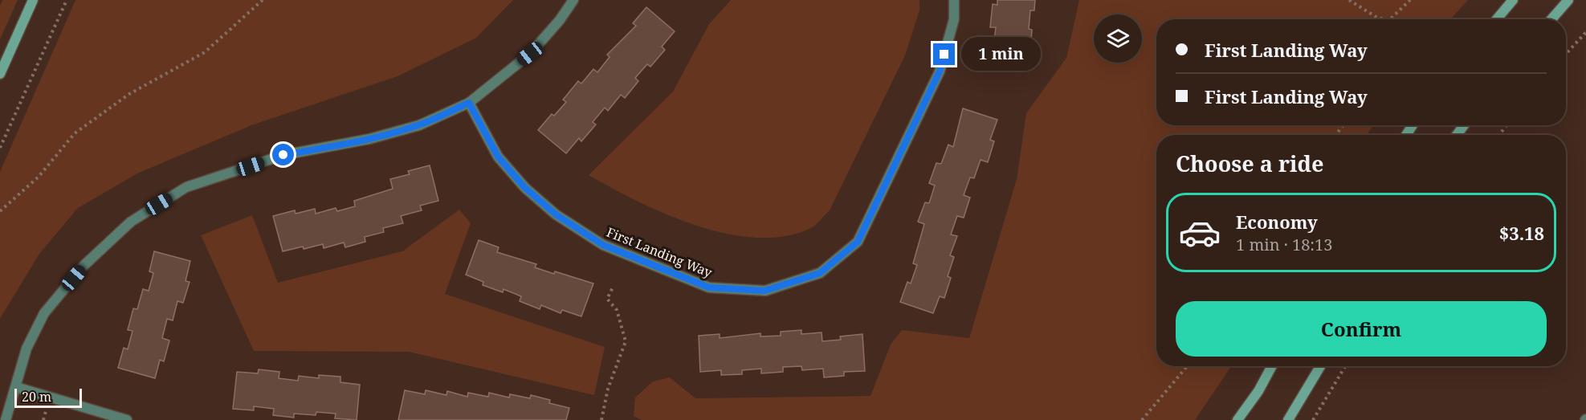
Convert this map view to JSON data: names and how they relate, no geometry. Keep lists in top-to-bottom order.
{
  "streets": {
    "street": ["First Landing Way"]
  },
  "scale_bar": "20 m",
  "page": {
    "banner": ["First Landing Way", "First Landing Way"],
    "bubble": "1 min",
    "heading": "Choose a ride",
    "list": [
      {
        "name": "Economy",
        "note": "1 min · 18:13",
        "value": "$3.18"
      }
    ],
    "buttons": "Confirm",
    "scale": "20 m"
  }
}
